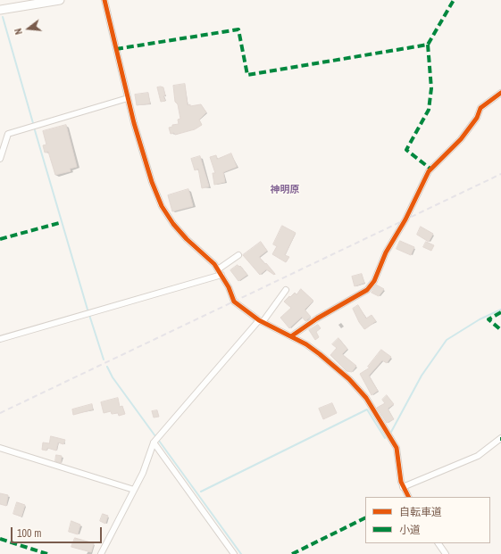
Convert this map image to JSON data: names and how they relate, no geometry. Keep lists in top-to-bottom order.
{
  "districts": ["神明原"],
  "legend": ["自転車道", "小道"],
  "scale_bar": "100 m",
  "north": "left"
}
